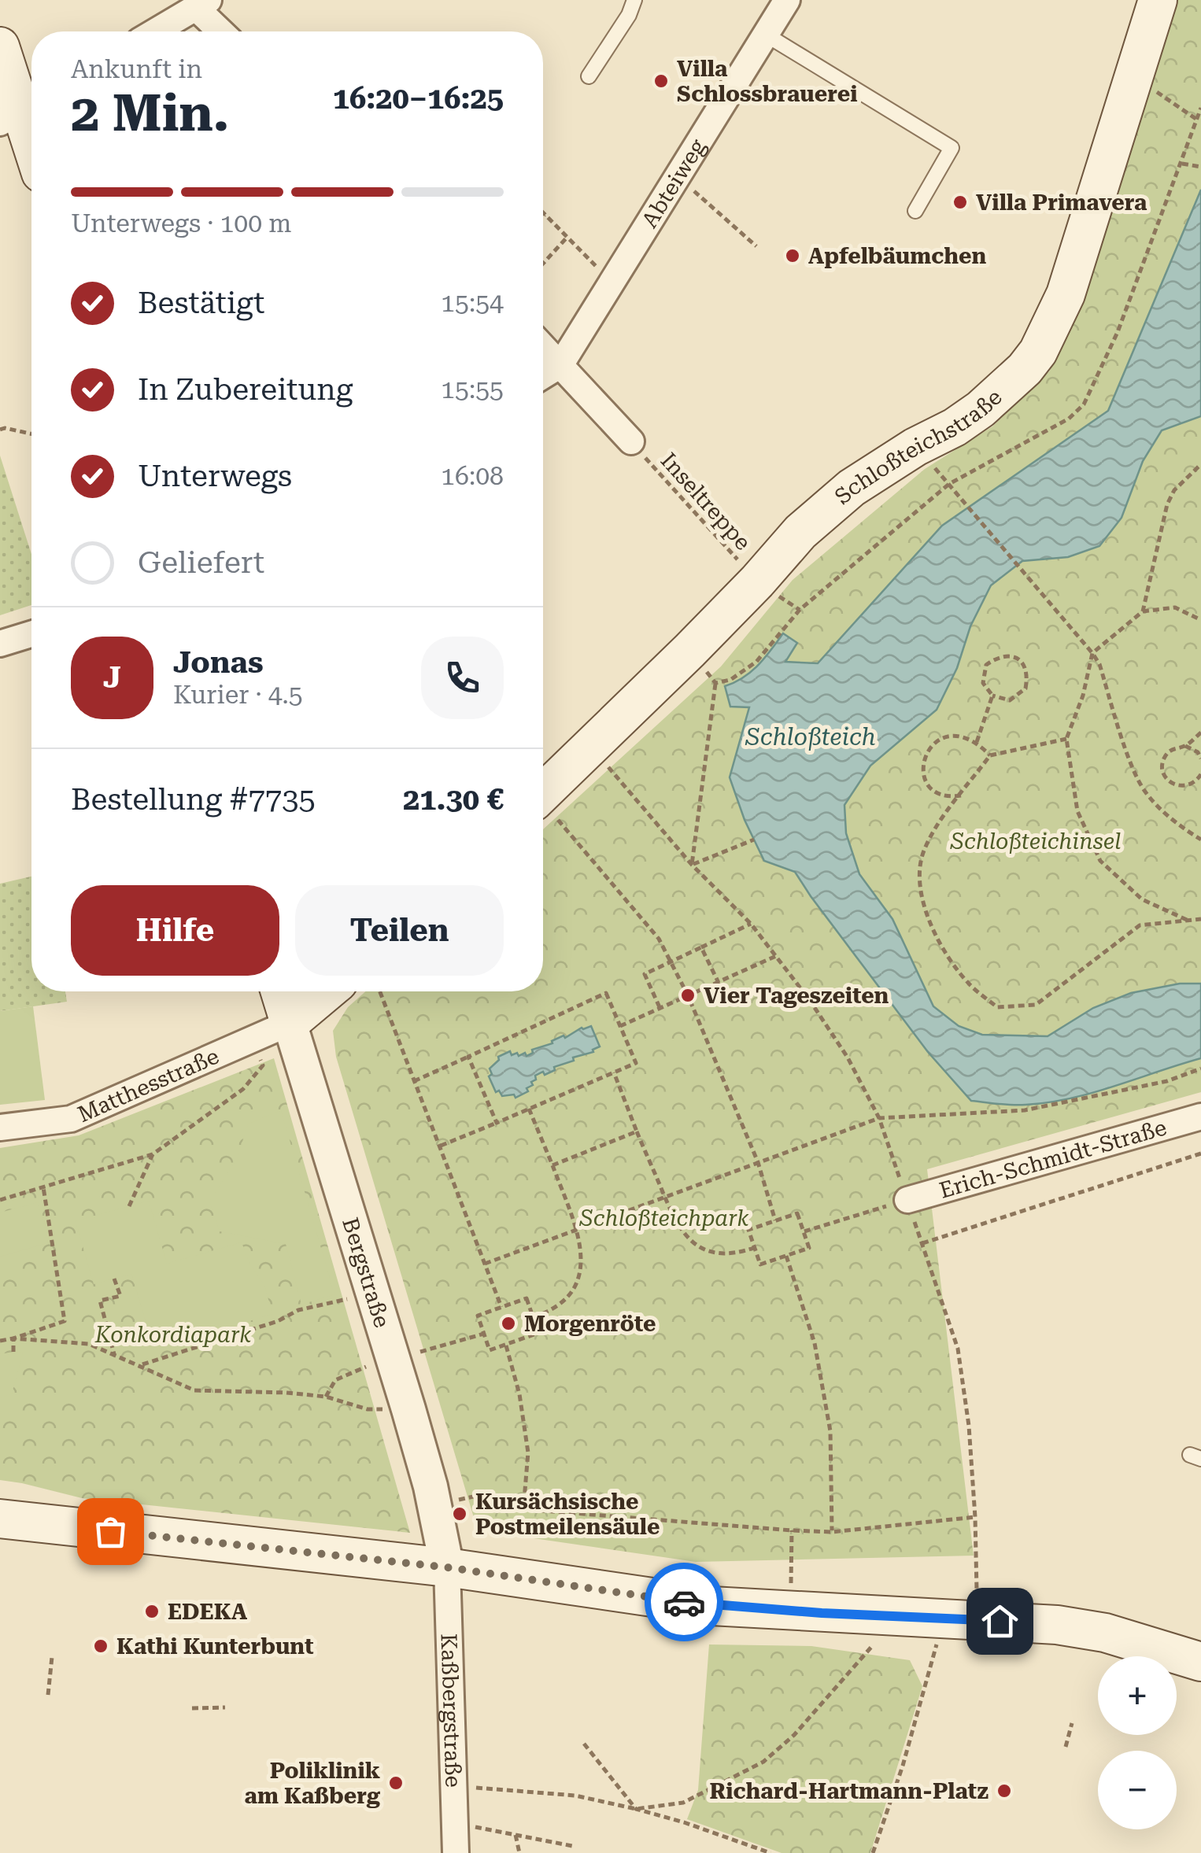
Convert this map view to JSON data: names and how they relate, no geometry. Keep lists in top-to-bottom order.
{
  "streets": {
    "main road": ["Schloßteichstraße", "Bergstraße"],
    "street": [
      "Abteiweg",
      "Matthesstraße",
      "Erich-Schmidt-Straße",
      "Kaßbergstraße"
    ],
    "path": ["Inseltreppe"]
  },
  "crossings": [
    ["Schloßteichstraße", "Inseltreppe"],
    ["Matthesstraße", "Bergstraße"],
    ["Bergstraße", "Kaßbergstraße"]
  ],
  "water": ["Schloßteich"],
  "parks": ["Schloßteichinsel", "Schloßteichpark", "Konkordiapark"],
  "places": [
    "Villa Schlossbrauerei",
    "Villa Primavera",
    "Apfelbäumchen",
    "Vier Tageszeiten",
    "Morgenröte",
    "Kursächsische Postmeilensäule",
    "EDEKA",
    "Kathi Kunterbunt",
    "Poliklinik am Kaßberg",
    "Richard-Hartmann-Platz"
  ],
  "page": {
    "heading": ["2 Min.", "Ankunft in", "16:20–16:25"],
    "panel": [
      "Jonas",
      "Kurier · 4.5",
      "Bestellung #7735",
      "21.30 €"
    ],
    "bar": "Unterwegs · 100 m",
    "list": [
      ["Bestätigt", "15:54"],
      ["In Zubereitung", "15:55"],
      ["Unterwegs", "16:08"],
      "Geliefert"
    ],
    "round": "J",
    "buttons": ["Hilfe", "Teilen"],
    "map_buttons": ["+", "−"]
  }
}
